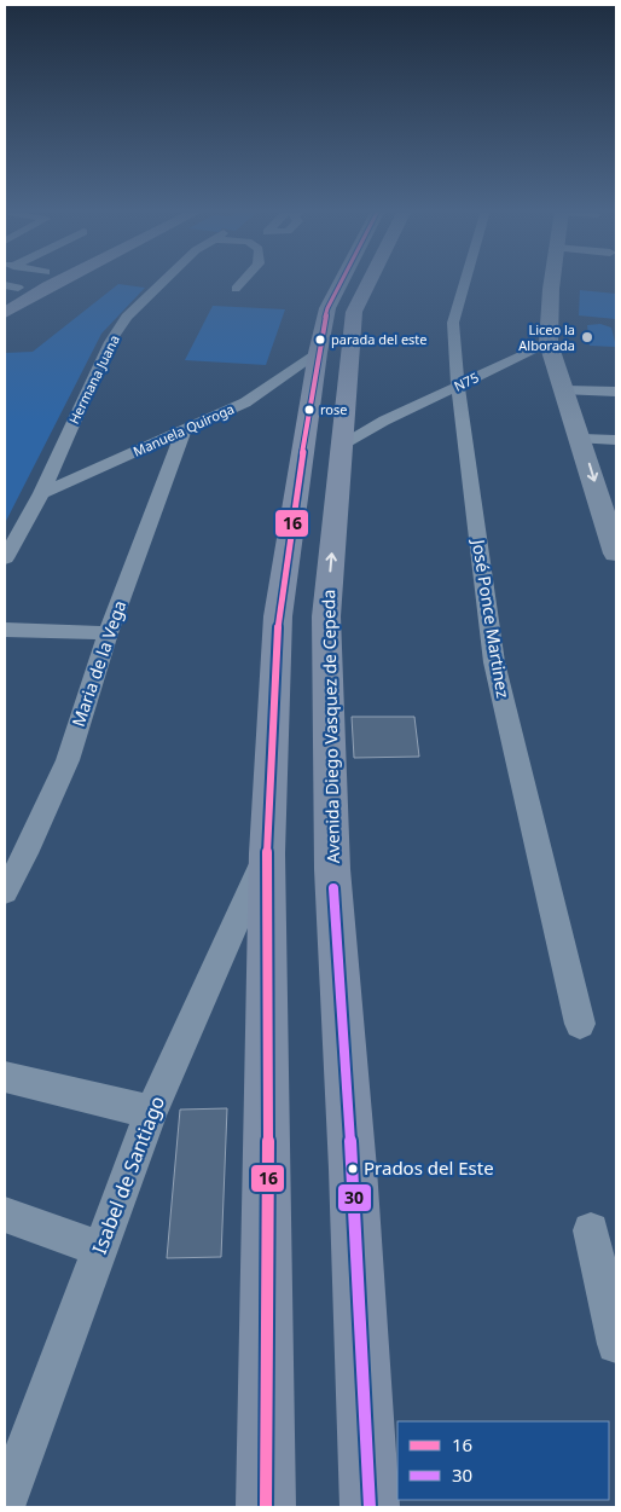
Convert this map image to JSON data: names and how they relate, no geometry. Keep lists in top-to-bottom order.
{
  "streets": {
    "main road": ["Avenida Diego Vasquez de Cepeda"],
    "street": [
      "Hermana Juana",
      "N75",
      "Manuela Quiroga",
      "José Ponce Martinez",
      "Maria de la Vega",
      "Isabel de Santiago"
    ]
  },
  "crossings": [
    ["Hermana Juana", "Manuela Quiroga"],
    ["N75", "José Ponce Martinez"],
    ["N75", "Avenida Diego Vasquez de Cepeda"],
    ["Manuela Quiroga", "Maria de la Vega"],
    ["Manuela Quiroga", "Avenida Diego Vasquez de Cepeda"],
    ["Avenida Diego Vasquez de Cepeda", "Isabel de Santiago"]
  ],
  "places": [
    "Liceo la Alborada",
    "parada del este",
    "rose",
    "Prados del Este"
  ],
  "lines": ["transit line 16", "transit line 30"],
  "legend": ["16", "30"]
}
